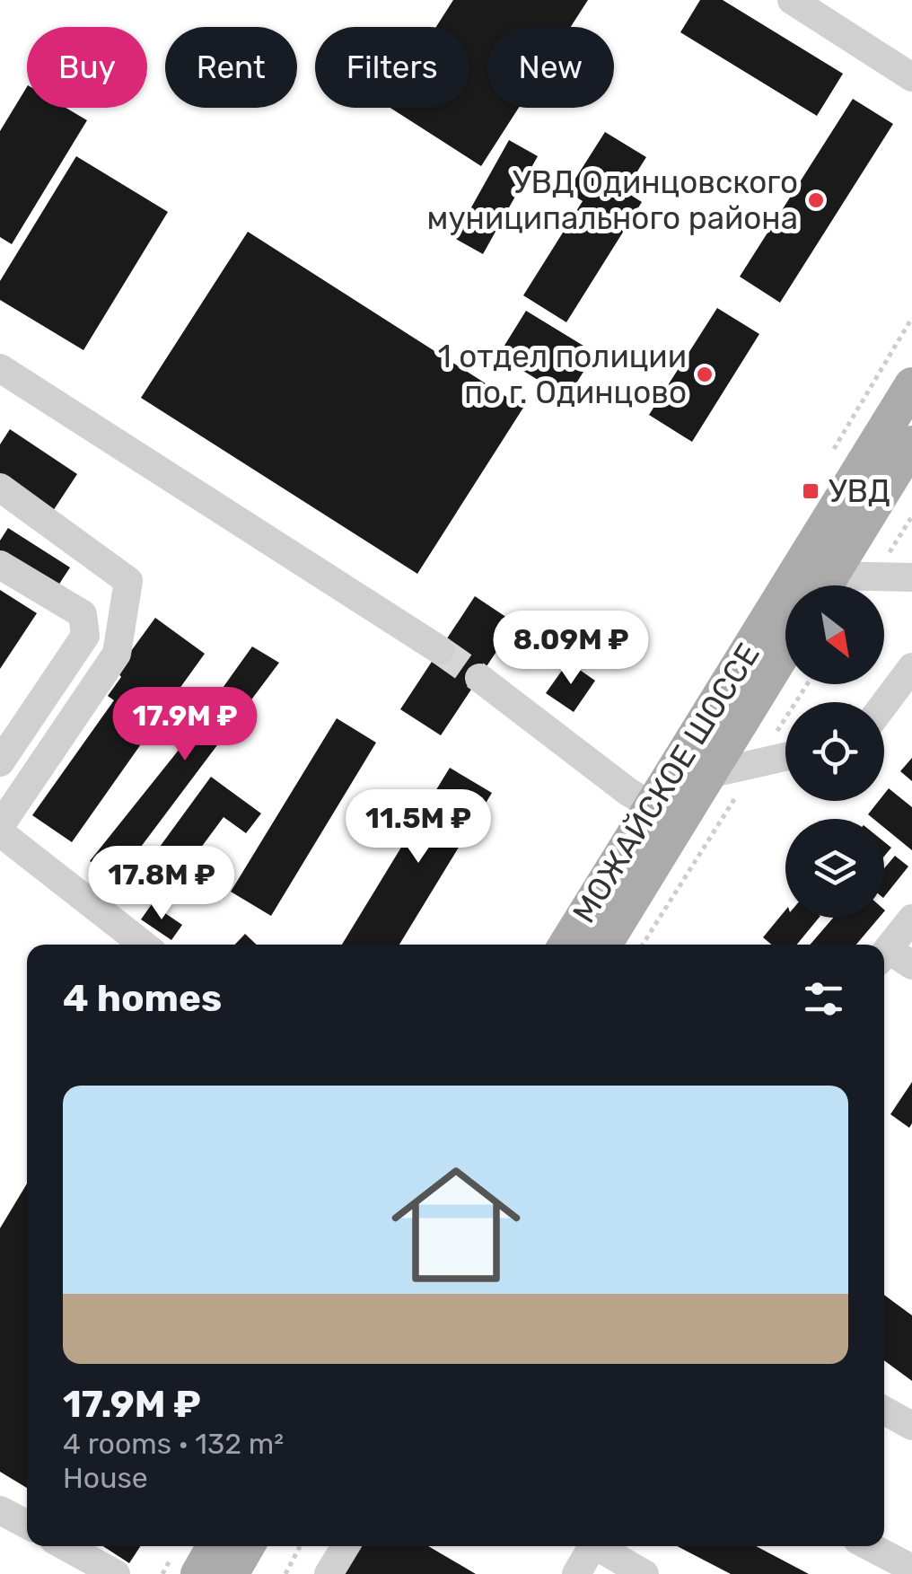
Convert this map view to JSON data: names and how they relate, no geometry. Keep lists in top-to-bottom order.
{
  "streets": {
    "main road": ["МОЖАЙСКОЕ ШОССЕ"]
  },
  "places": {
    "other": ["УВД Одинцовского муниципального района", "1 отдел полиции по г. Одинцово"],
    "transit": ["УВД"]
  },
  "north": "bottom right",
  "page": {
    "chip": [
      "Buy",
      "Rent",
      "Filters",
      "New"
    ],
    "price": [
      "8.09M ₽",
      "17.9M ₽",
      "11.5M ₽",
      "17.8M ₽"
    ],
    "heading": "4 homes",
    "list": [
      {
        "name": "17.9M ₽",
        "note": "4 rooms · 132 m² · House"
      }
    ]
  }
}
